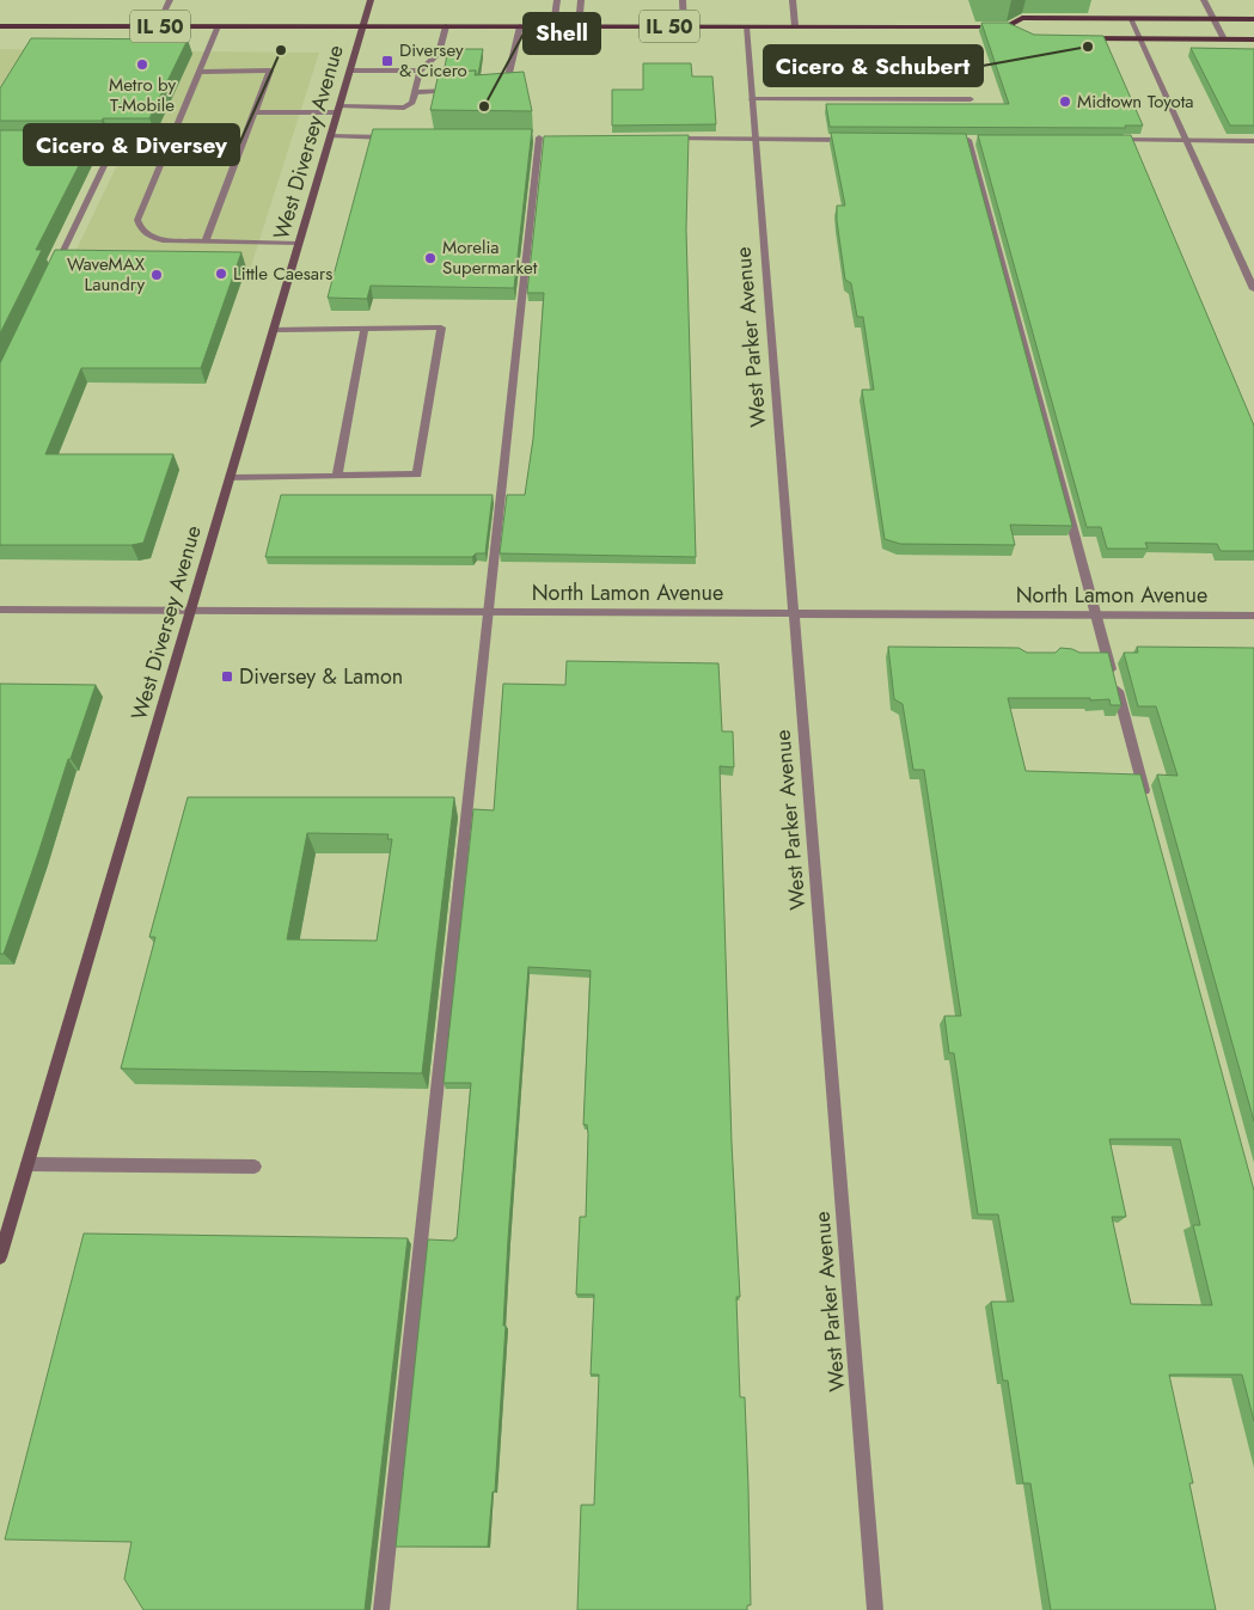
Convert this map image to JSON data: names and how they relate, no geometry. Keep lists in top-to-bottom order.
{
  "streets": {
    "main road": ["IL 50", "West Diversey Avenue"],
    "street": ["West Parker Avenue", "North Lamon Avenue"]
  },
  "crossings": [
    ["IL 50", "West Diversey Avenue"],
    ["IL 50", "West Parker Avenue"],
    ["West Diversey Avenue", "North Lamon Avenue"],
    ["West Parker Avenue", "North Lamon Avenue"]
  ],
  "places": {
    "other": [
      "Cicero & Schubert",
      "Cicero & Diversey",
      "Metro by T-Mobile",
      "Midtown Toyota",
      "Shell",
      "Morelia Supermarket",
      "Little Caesars",
      "WaveMAX Laundry"
    ],
    "transit": ["Diversey & Cicero", "Diversey & Lamon"]
  }
}
